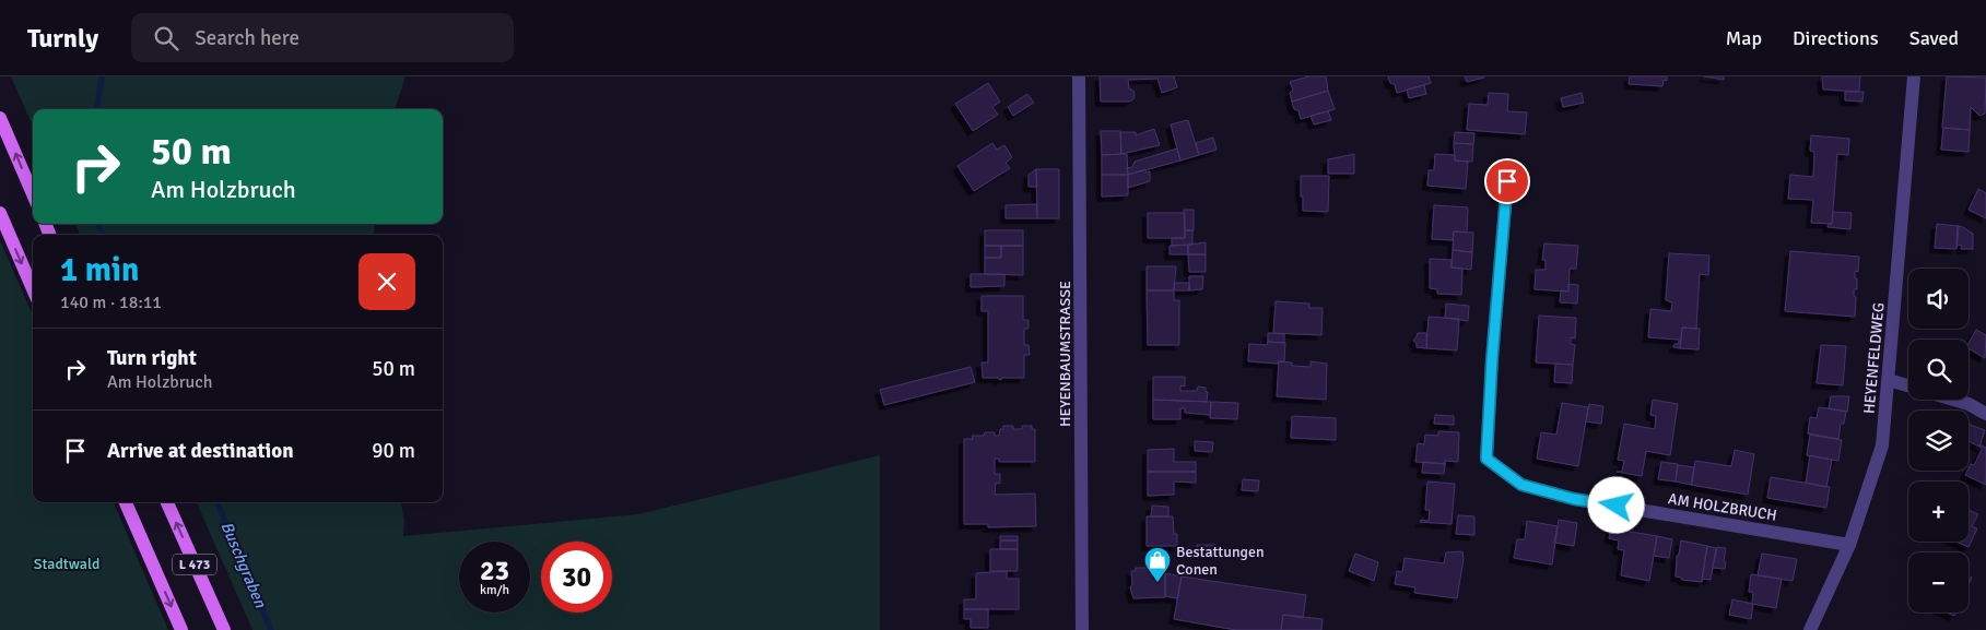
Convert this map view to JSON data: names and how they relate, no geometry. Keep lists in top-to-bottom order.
{
  "streets": {
    "main road": ["L 473"],
    "street": ["HEYENBAUMSTRASSE", "HEYENFELDWEG", "AM HOLZBRUCH"]
  },
  "crossings": [
    ["HEYENFELDWEG", "AM HOLZBRUCH"]
  ],
  "water": ["Buschgraben"],
  "parks": ["Stadtwald"],
  "places": {
    "shop": ["Bestattungen Conen"]
  },
  "page": {
    "header": "Turnly",
    "search": "Search here",
    "nav": ["Map", "Directions", "Saved"],
    "turn": ["50 m", "Am Holzbruch"],
    "heading": ["1 min", "140 m · 18:11"],
    "map_buttons": ["+", "−"],
    "list": [
      {
        "name": "Turn right",
        "note": "Am Holzbruch",
        "value": "50 m"
      },
      {
        "name": "Arrive at destination",
        "value": "90 m"
      }
    ],
    "speed": "23 km/h",
    "limit": "30"
  }
}
